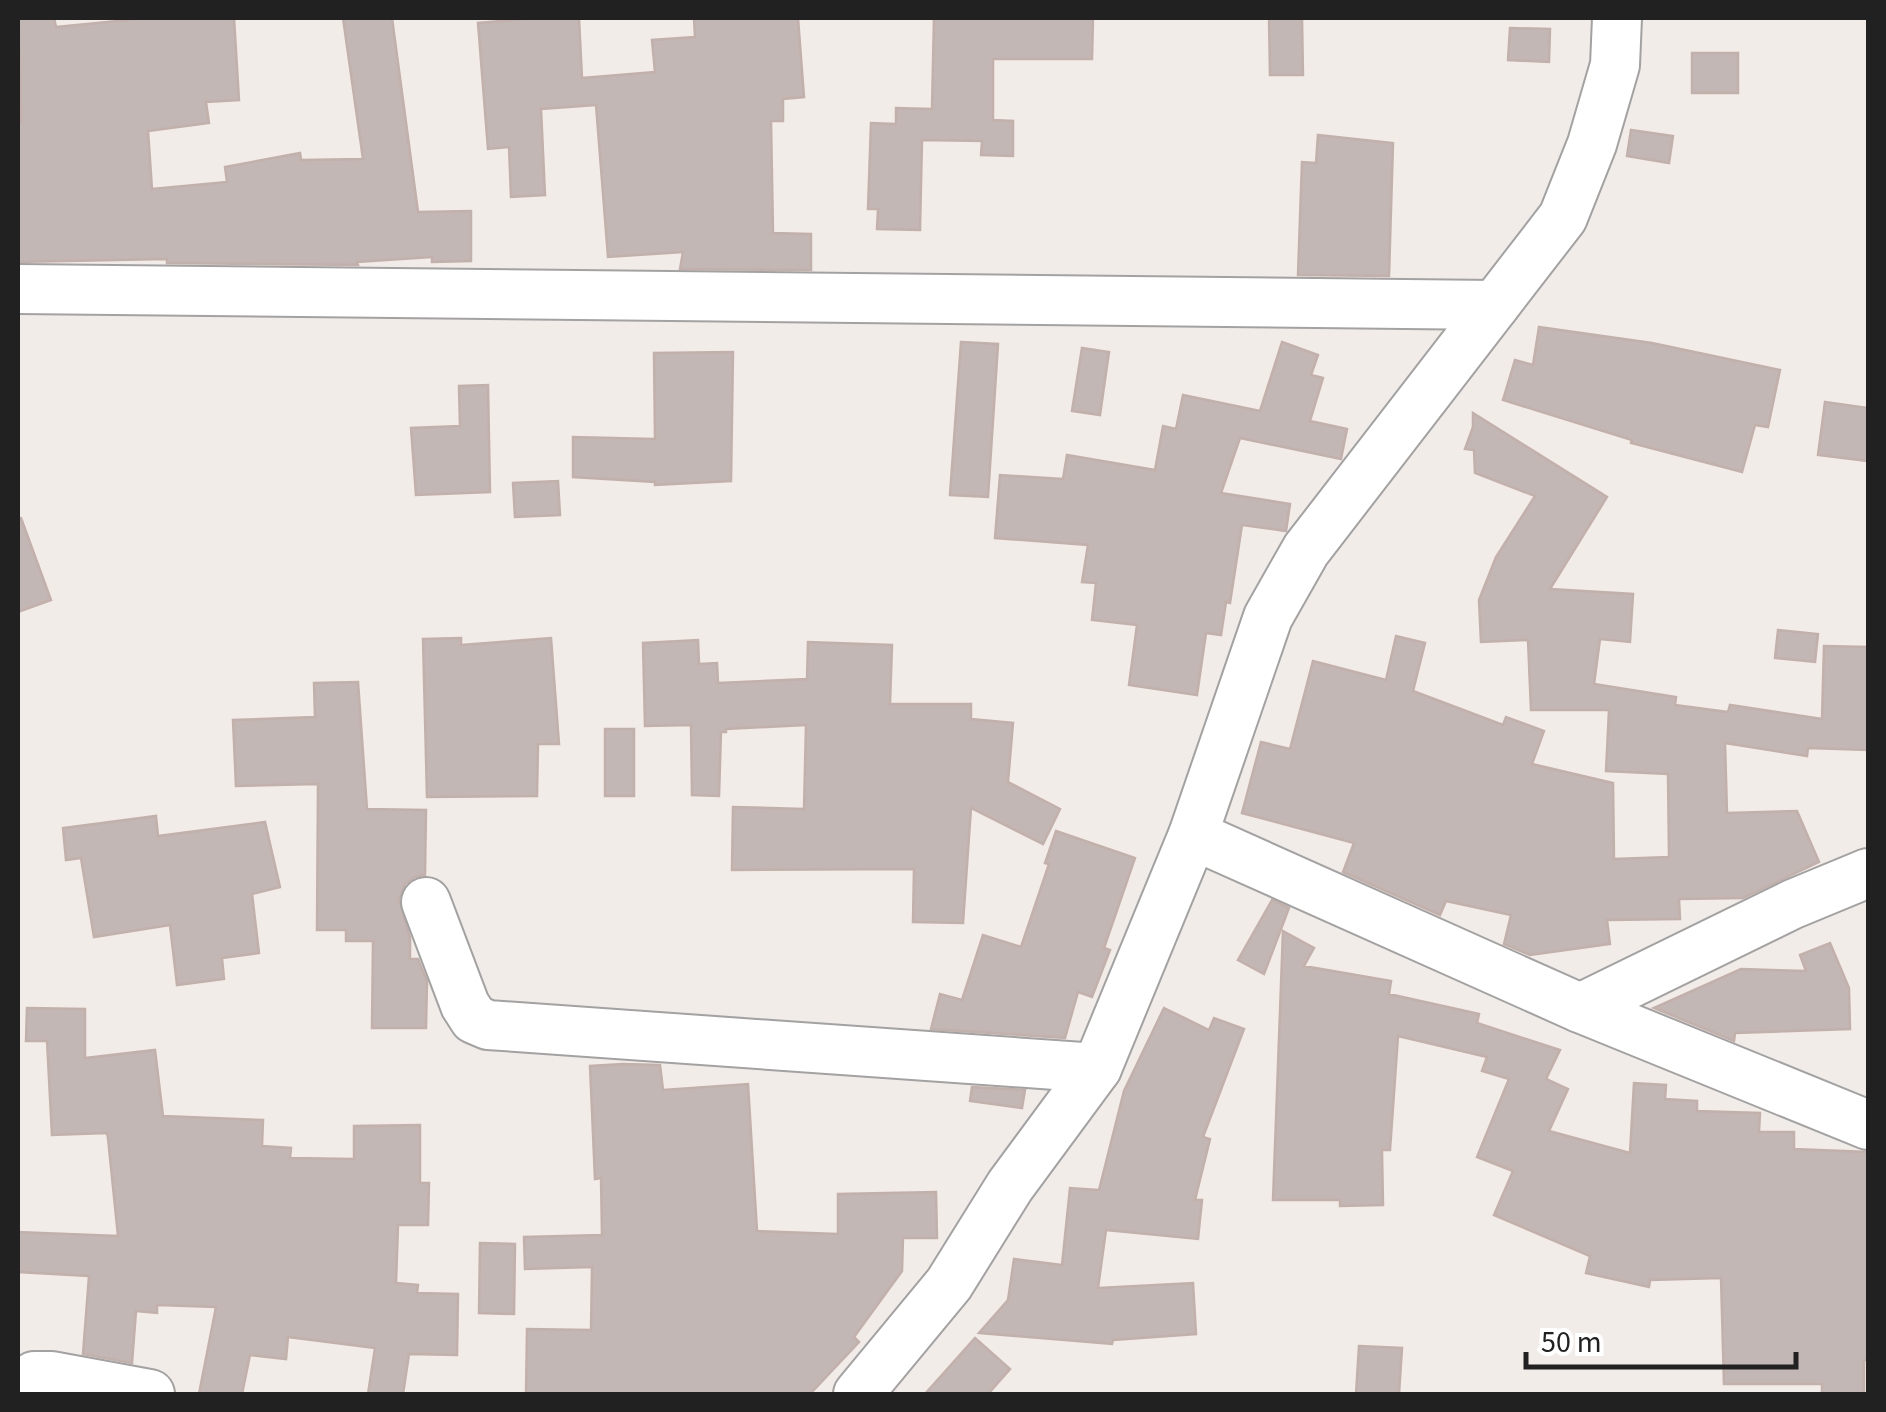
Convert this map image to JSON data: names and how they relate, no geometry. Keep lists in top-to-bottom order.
{
  "scale_bar": "50 m"
}
